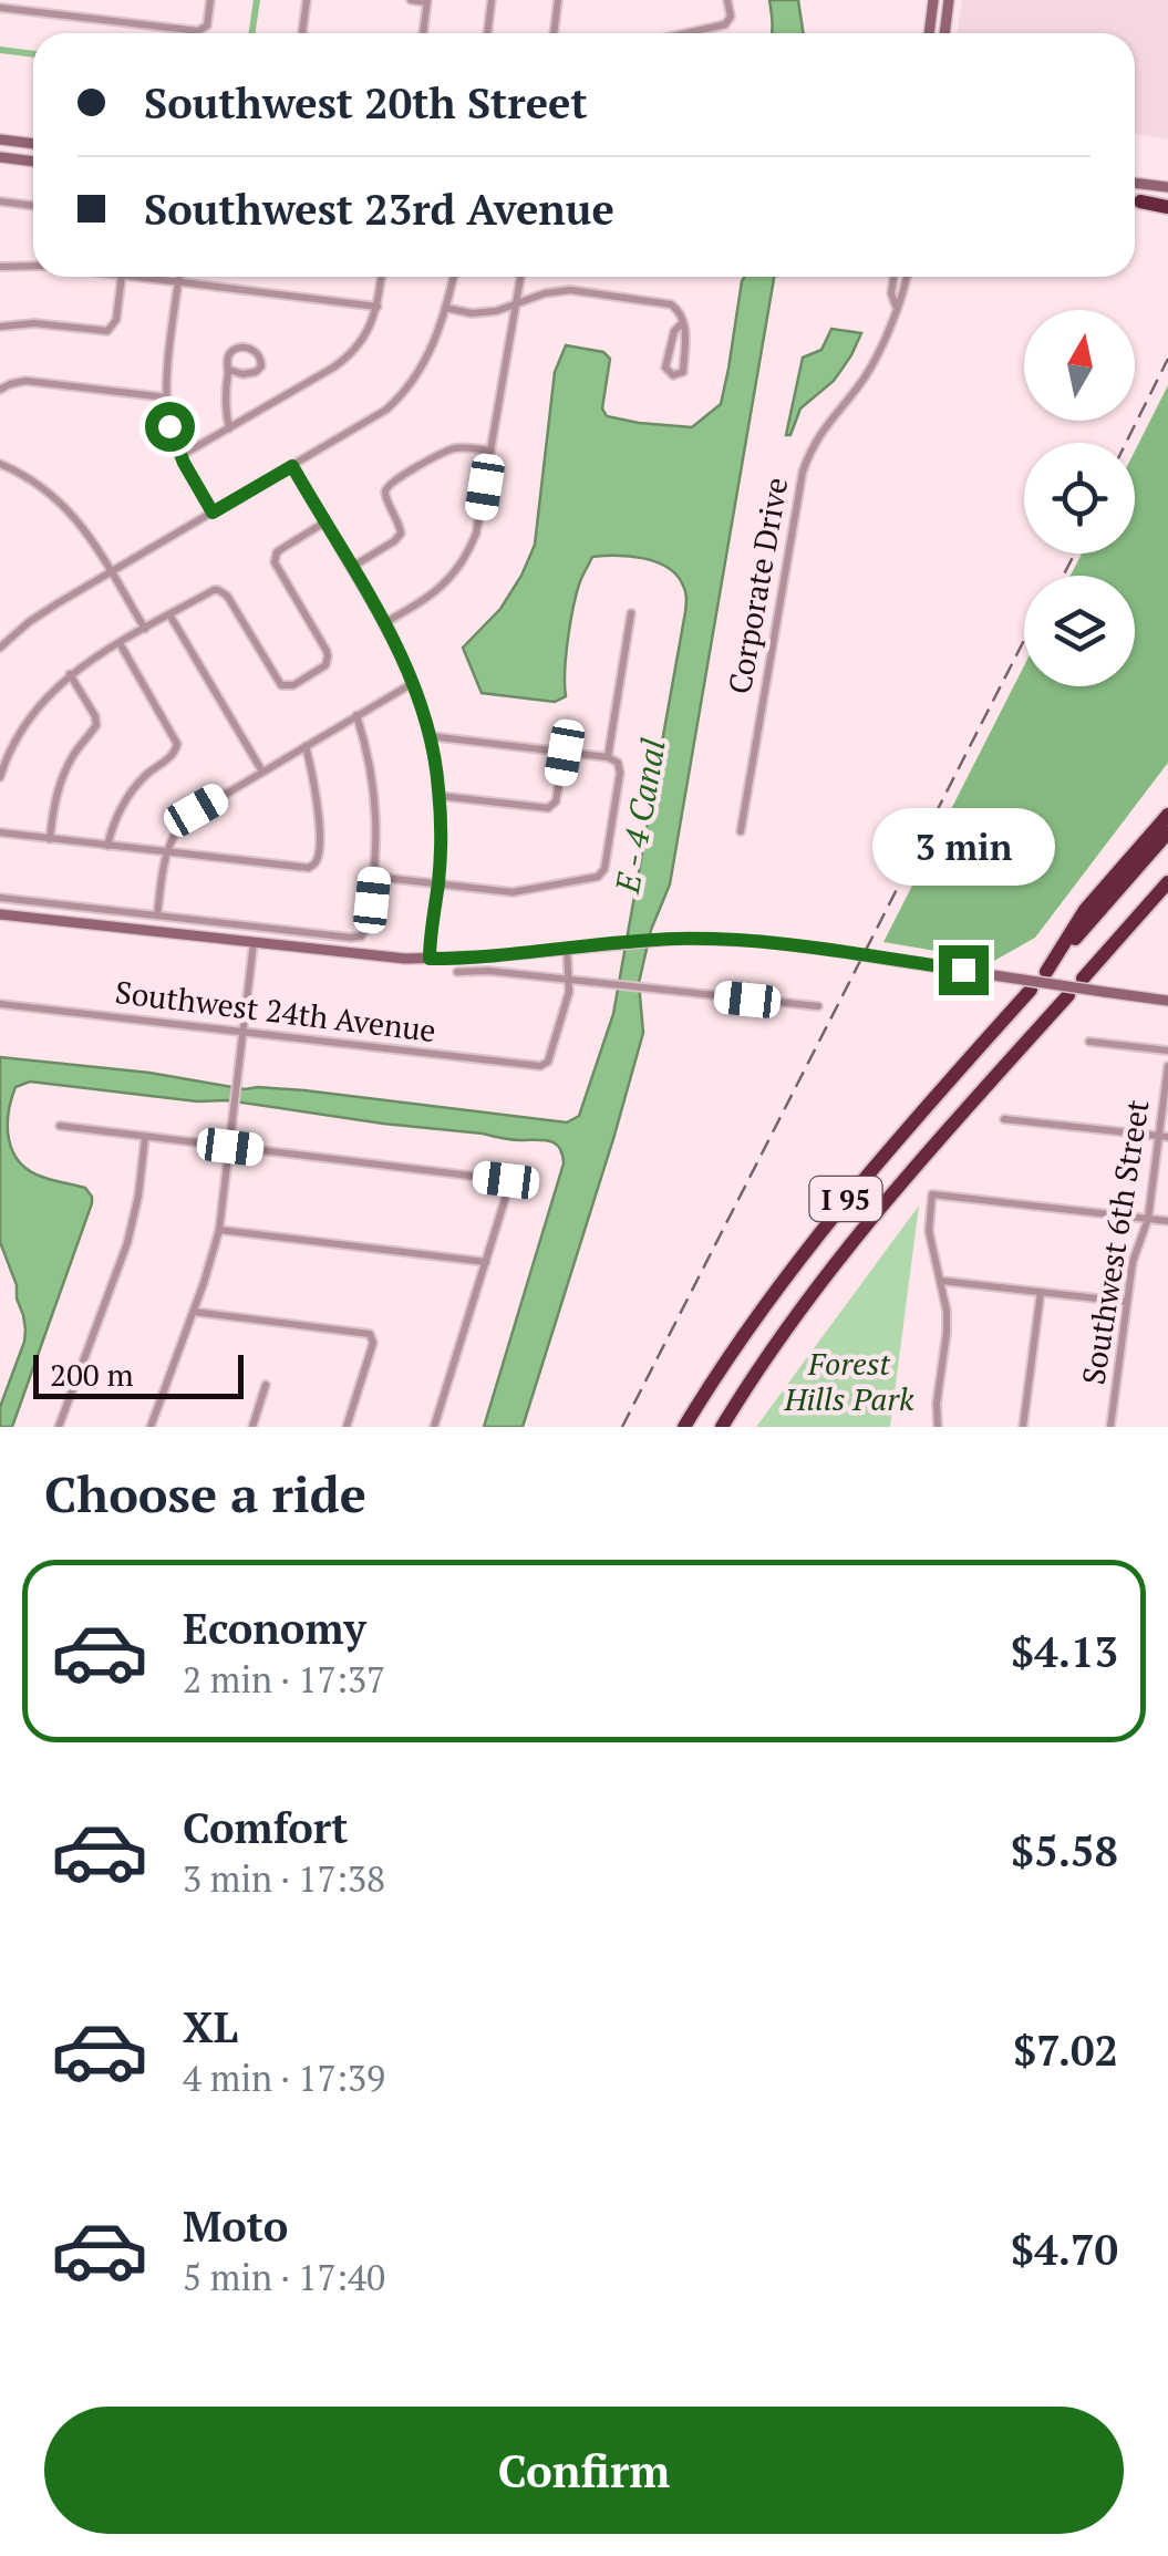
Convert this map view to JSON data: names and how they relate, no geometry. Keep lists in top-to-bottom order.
{
  "streets": {
    "highway": ["I 95"],
    "street": ["Corporate Drive", "Southwest 24th Avenue", "Southwest 6th Street"]
  },
  "water": ["E - 4 Canal"],
  "parks": ["Forest Hills Park"],
  "scale_bar": "200 m",
  "north": "top",
  "page": {
    "banner": ["Southwest 20th Street", "Southwest 23rd Avenue"],
    "bubble": "3 min",
    "scale": "200 m",
    "heading": "Choose a ride",
    "list": [
      {
        "name": "Economy",
        "note": "2 min · 17:37",
        "value": "$4.13"
      },
      {
        "name": "Comfort",
        "note": "3 min · 17:38",
        "value": "$5.58"
      },
      {
        "name": "XL",
        "note": "4 min · 17:39",
        "value": "$7.02"
      },
      {
        "name": "Moto",
        "note": "5 min · 17:40",
        "value": "$4.70"
      }
    ],
    "buttons": "Confirm"
  }
}
